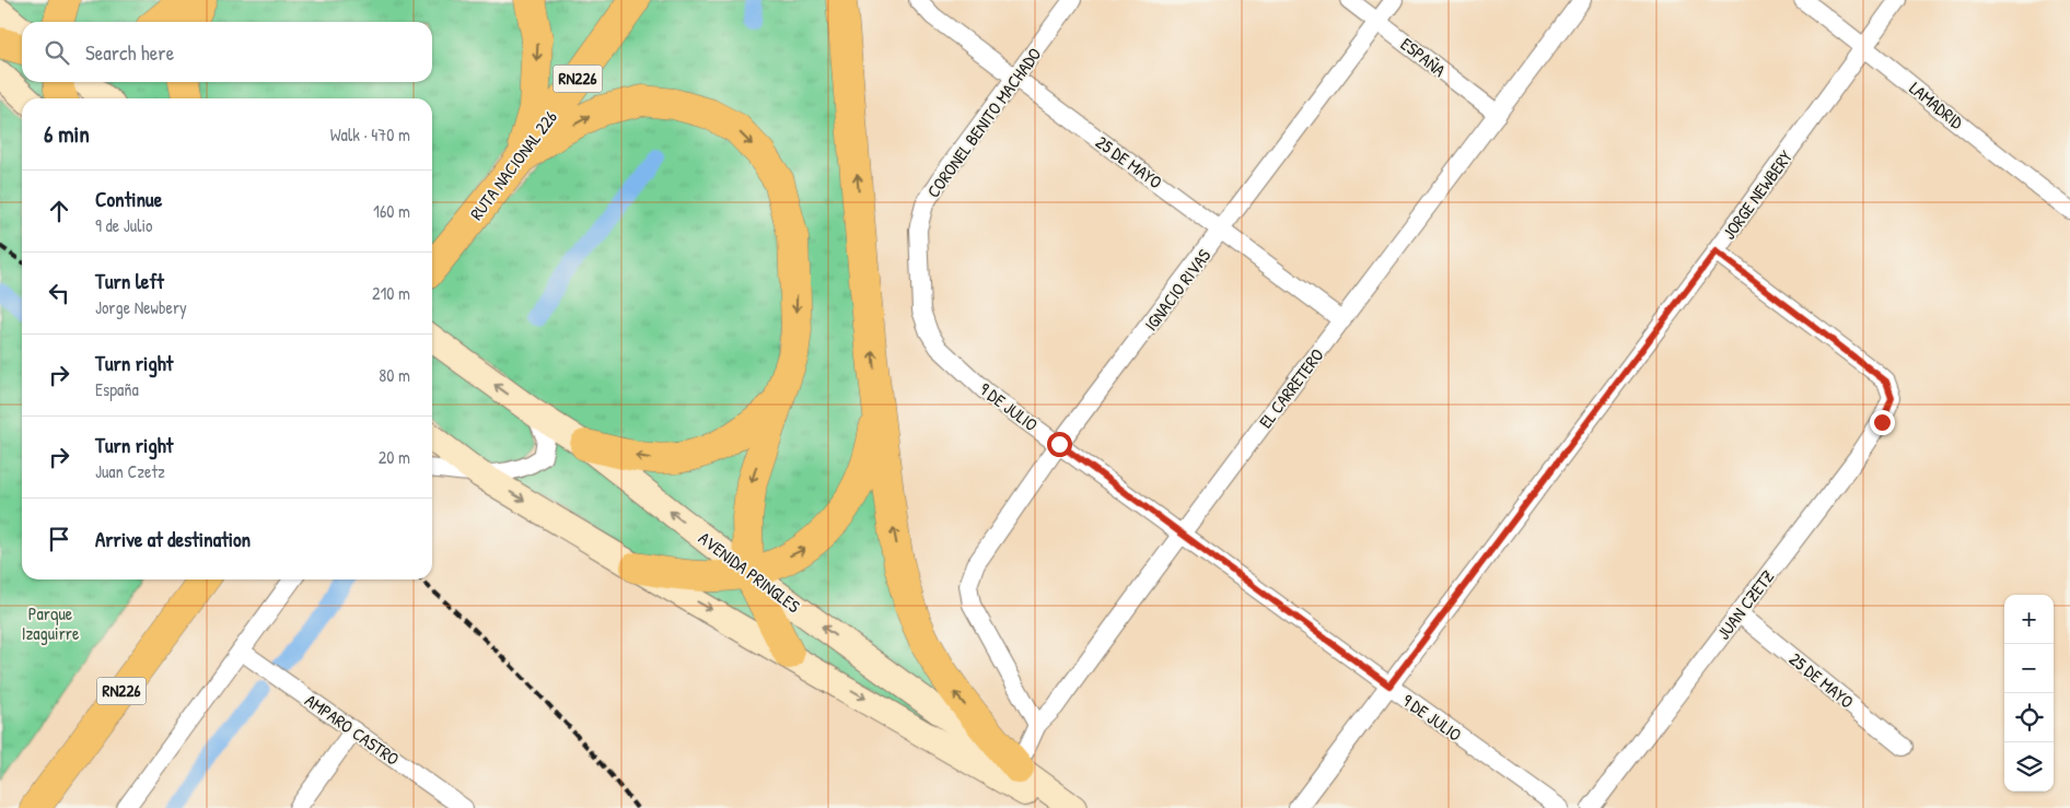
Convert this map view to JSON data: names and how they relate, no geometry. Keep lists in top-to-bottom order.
{
  "streets": {
    "highway": ["RN226", "RUTA NACIONAL 226"],
    "main road": ["AVENIDA PRINGLES"],
    "street": [
      "ESPAÑA",
      "LAMADRID",
      "CORONEL BENITO MACHADO",
      "25 DE MAYO",
      "JORGE NEWBERY",
      "IGNACIO RIVAS",
      "EL CARRETERO",
      "9 DE JULIO",
      "JUAN CZETZ",
      "AMPARO CASTRO"
    ]
  },
  "crossings": [
    ["ESPAÑA", "IGNACIO RIVAS"],
    ["ESPAÑA", "EL CARRETERO"],
    ["LAMADRID", "JORGE NEWBERY"],
    ["CORONEL BENITO MACHADO", "25 DE MAYO"],
    ["CORONEL BENITO MACHADO", "9 DE JULIO"],
    ["25 DE MAYO", "IGNACIO RIVAS"],
    ["25 DE MAYO", "EL CARRETERO"],
    ["25 DE MAYO", "JUAN CZETZ"],
    ["JORGE NEWBERY", "9 DE JULIO"],
    ["JORGE NEWBERY", "JUAN CZETZ"],
    ["IGNACIO RIVAS", "EL CARRETERO"],
    ["IGNACIO RIVAS", "9 DE JULIO"],
    ["EL CARRETERO", "9 DE JULIO"],
    ["EL CARRETERO", "AVENIDA PRINGLES"]
  ],
  "parks": ["Parque Izaguirre"],
  "page": {
    "search": "Search here",
    "heading": ["6 min", "Walk · 470 m"],
    "list": [
      ["Continue", "9 de Julio", "160 m"],
      ["Turn left", "Jorge Newbery", "210 m"],
      ["Turn right", "España", "80 m"],
      ["Turn right", "Juan Czetz", "20 m"],
      "Arrive at destination"
    ],
    "map_buttons": ["+", "−"]
  }
}
